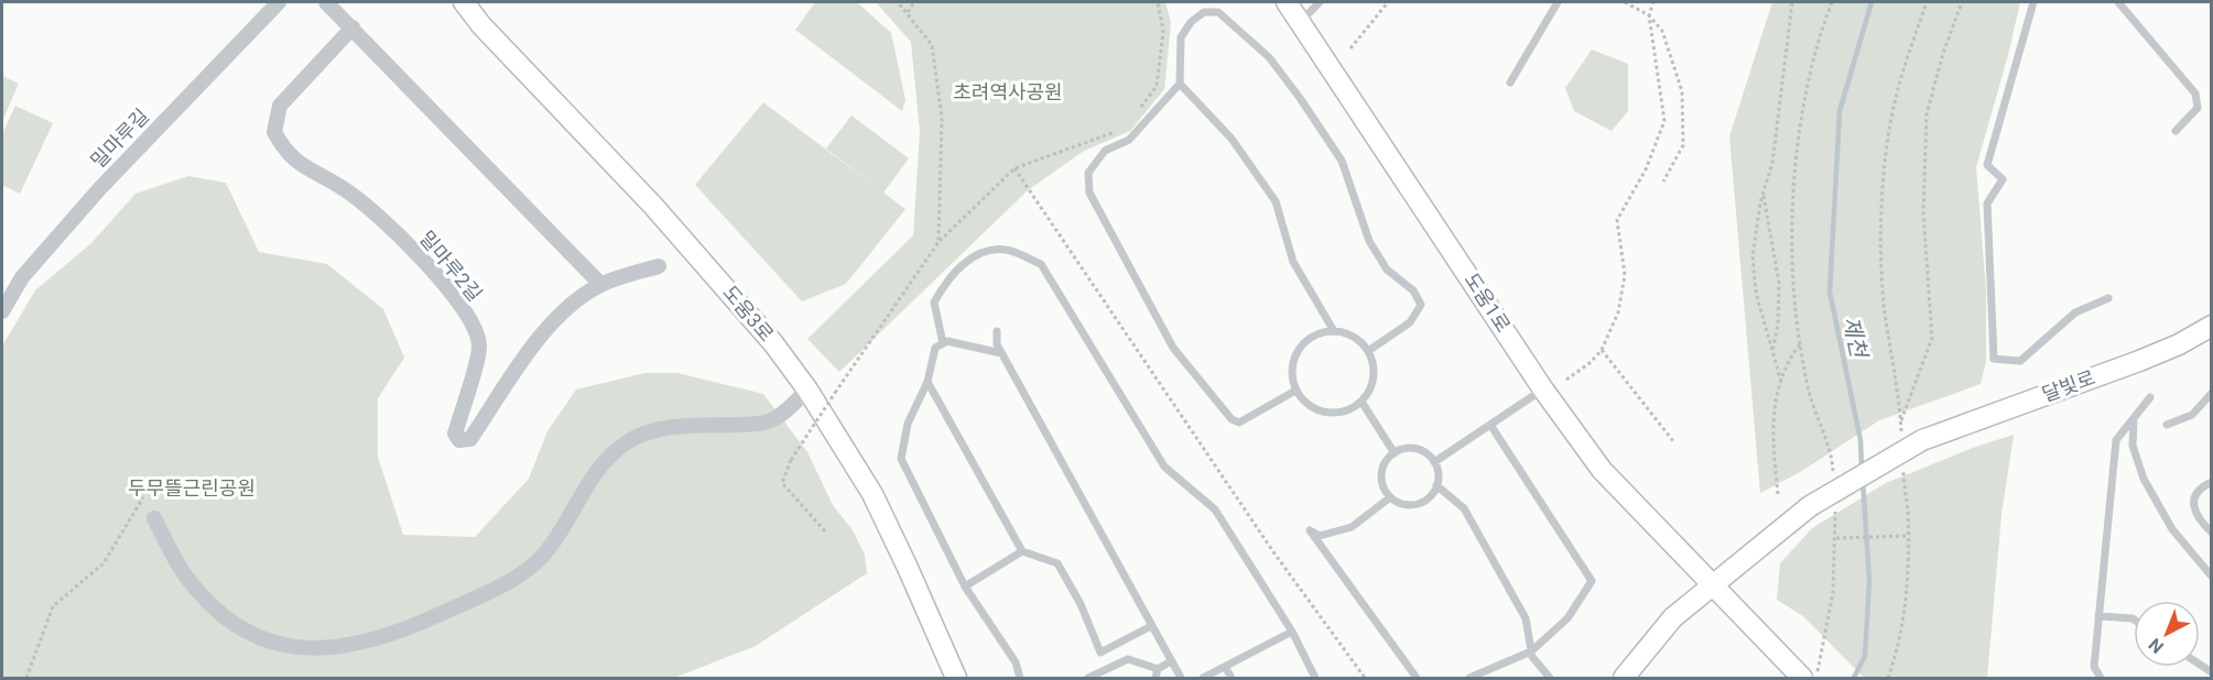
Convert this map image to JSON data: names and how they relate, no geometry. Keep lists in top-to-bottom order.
{
  "streets": {
    "street": [
      "밀마루길",
      "밀마루2길",
      "도움1로",
      "도움3로",
      "달빛로"
    ]
  },
  "crossings": [
    ["도움1로", "달빛로"]
  ],
  "water": ["제천"],
  "parks": ["초려역사공원", "두무뜰근린공원"],
  "north": "bottom left"
}
